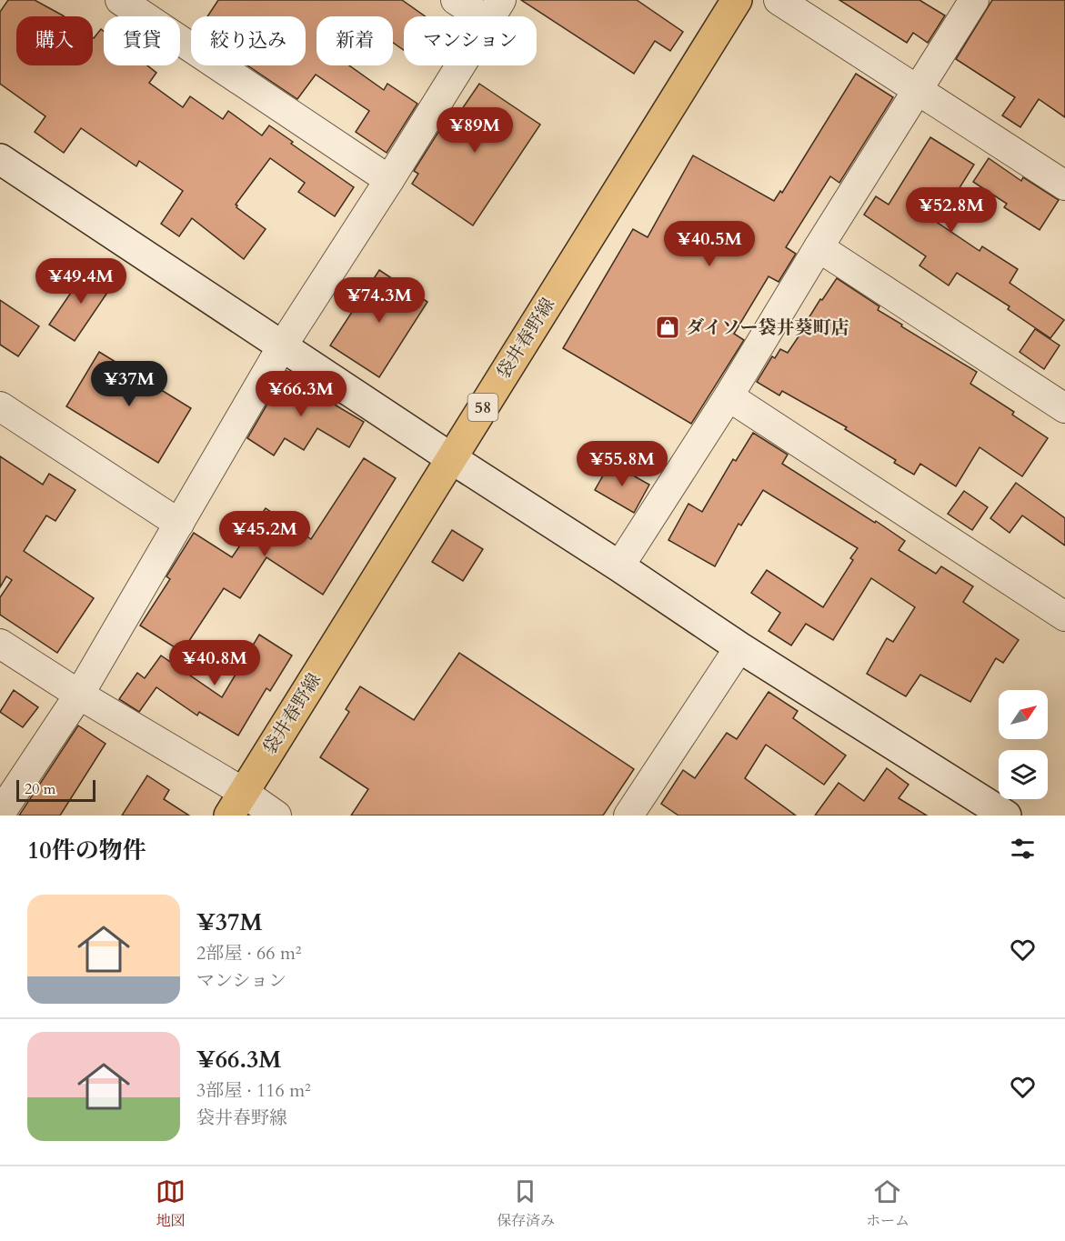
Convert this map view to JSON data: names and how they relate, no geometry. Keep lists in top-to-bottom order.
{
  "streets": {
    "main road": ["袋井春野線", "58"]
  },
  "places": {
    "shop": ["ダイソー袋井葵町店"]
  },
  "scale_bar": "20 m",
  "north": "top right",
  "page": {
    "chip": [
      "購入",
      "賃貸",
      "絞り込み",
      "新着",
      "マンション"
    ],
    "price": [
      "¥89M",
      "¥52.8M",
      "¥40.5M",
      "¥49.4M",
      "¥74.3M",
      "¥37M",
      "¥66.3M",
      "¥55.8M",
      "¥45.2M",
      "¥40.8M"
    ],
    "scale": "20 m",
    "heading": "10件の物件",
    "list": [
      {
        "name": "¥37M",
        "note": "2部屋 · 66 m² · マンション"
      },
      {
        "name": "¥66.3M",
        "note": "3部屋 · 116 m² · 袋井春野線"
      }
    ],
    "tabs": ["地図", "保存済み", "ホーム"]
  }
}
